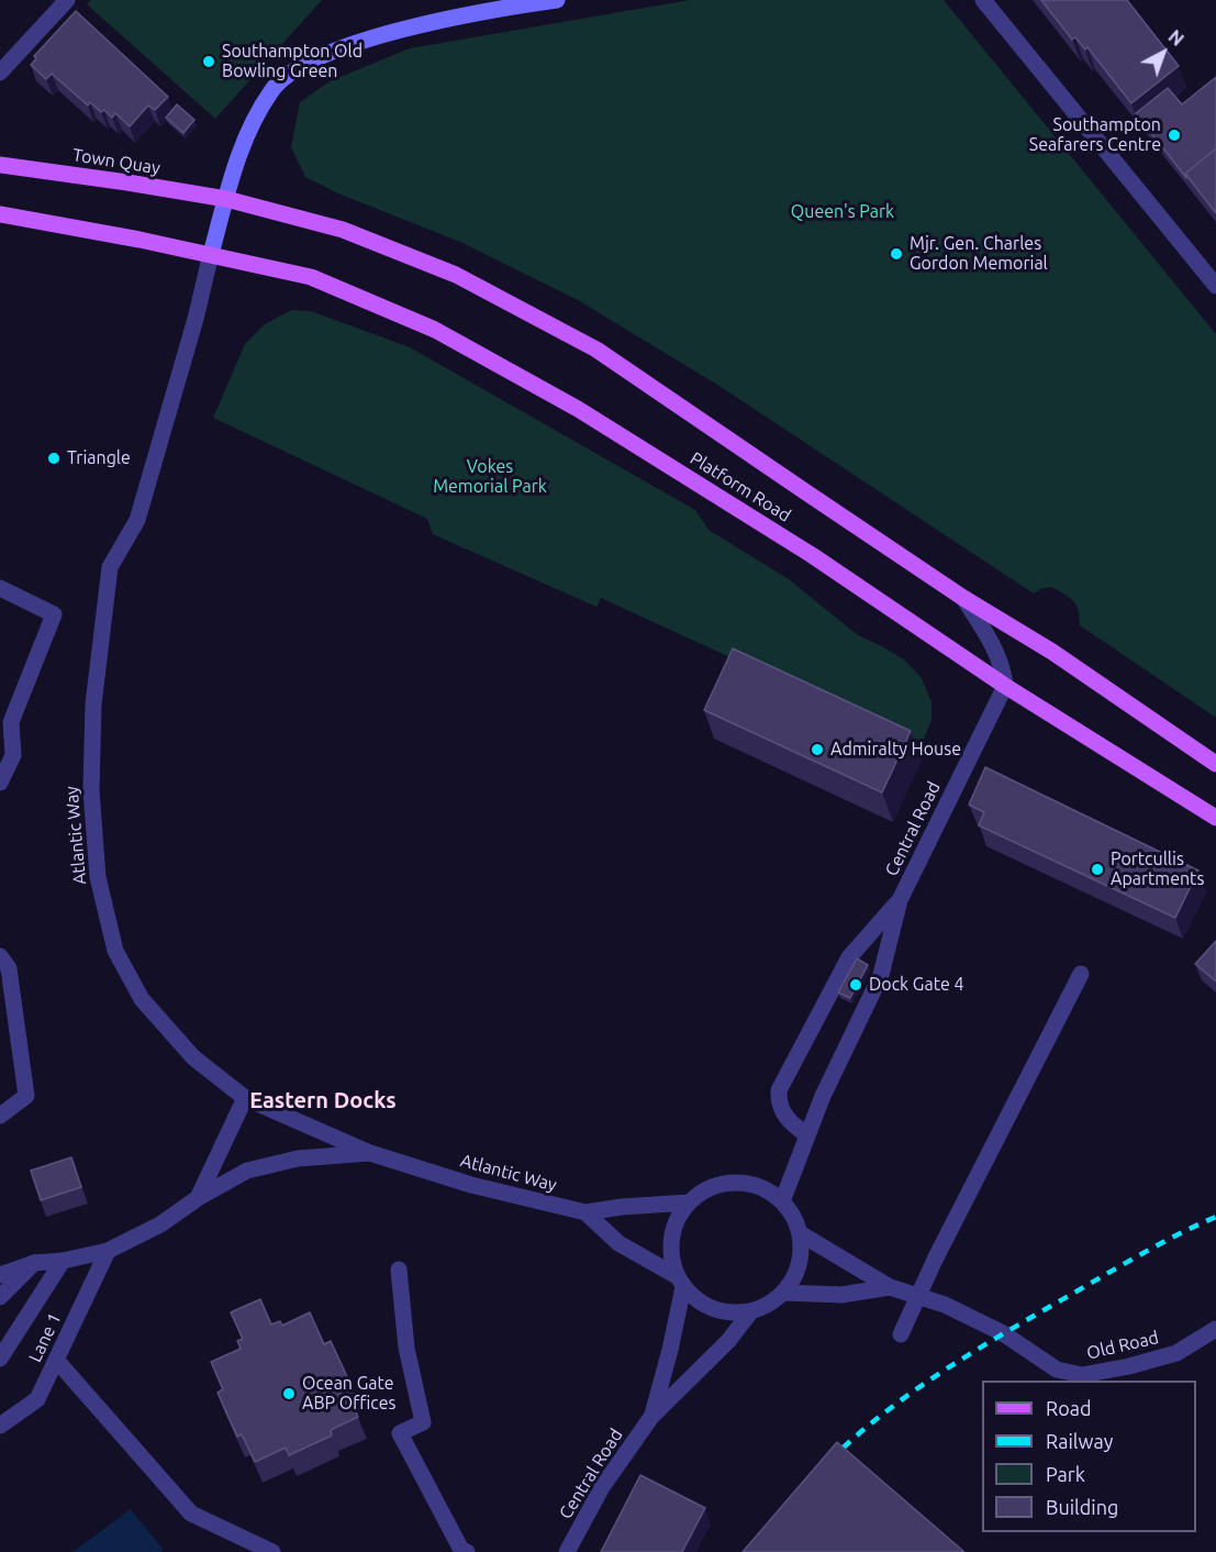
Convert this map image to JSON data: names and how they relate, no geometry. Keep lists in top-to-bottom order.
{
  "streets": {
    "main road": ["Town Quay", "Platform Road"],
    "street": [
      "Central Road",
      "Atlantic Way",
      "Lane 1",
      "Old Road"
    ]
  },
  "crossings": [
    ["Town Quay", "Platform Road"],
    ["Platform Road", "Central Road"],
    ["Platform Road", "Atlantic Way"],
    ["Central Road", "Atlantic Way"],
    ["Central Road", "Old Road"],
    ["Atlantic Way", "Old Road"]
  ],
  "districts": ["Eastern Docks"],
  "parks": ["Queen's Park", "Vokes Memorial Park"],
  "places": [
    "Southampton Old Bowling Green",
    "Southampton Seafarers Centre",
    "Mjr. Gen. Charles Gordon Memorial",
    "Triangle",
    "Admiralty House",
    "Portcullis Apartments",
    "Dock Gate 4",
    "Ocean Gate ABP Offices"
  ],
  "legend": [
    "Road",
    "Railway",
    "Park",
    "Building"
  ],
  "north": "top right"
}
